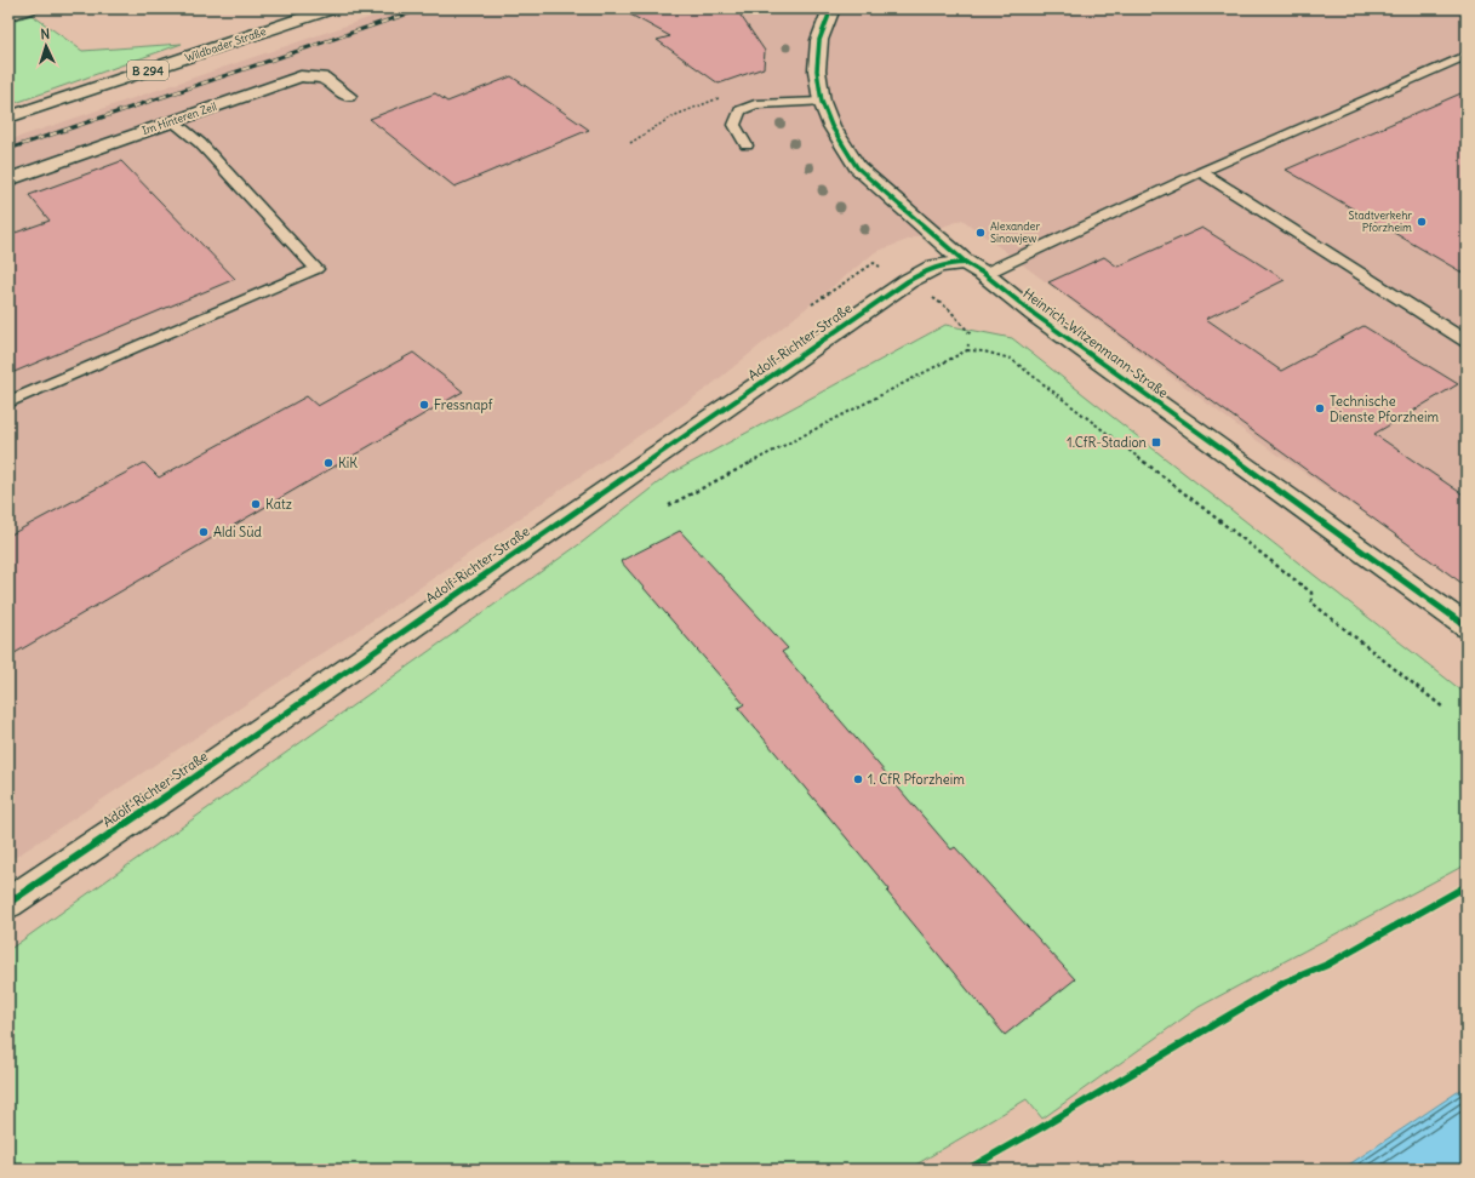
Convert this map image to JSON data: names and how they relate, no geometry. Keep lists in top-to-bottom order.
{
  "streets": {
    "street": [
      "Wildbader Straße",
      "B 294",
      "Im Hinteren Zeil",
      "Adolf-Richter-Straße",
      "Heinrich-Witzenmann-Straße"
    ]
  },
  "crossings": [
    ["Adolf-Richter-Straße", "Heinrich-Witzenmann-Straße"]
  ],
  "places": {
    "other": [
      "Stadtverkehr Pforzheim",
      "Alexander Sinowjew",
      "Fressnapf",
      "Technische Dienste Pforzheim",
      "KiK",
      "Katz",
      "Aldi Süd",
      "1. CfR Pforzheim"
    ],
    "transit": ["1.CfR-Stadion"]
  },
  "north": "top"
}
